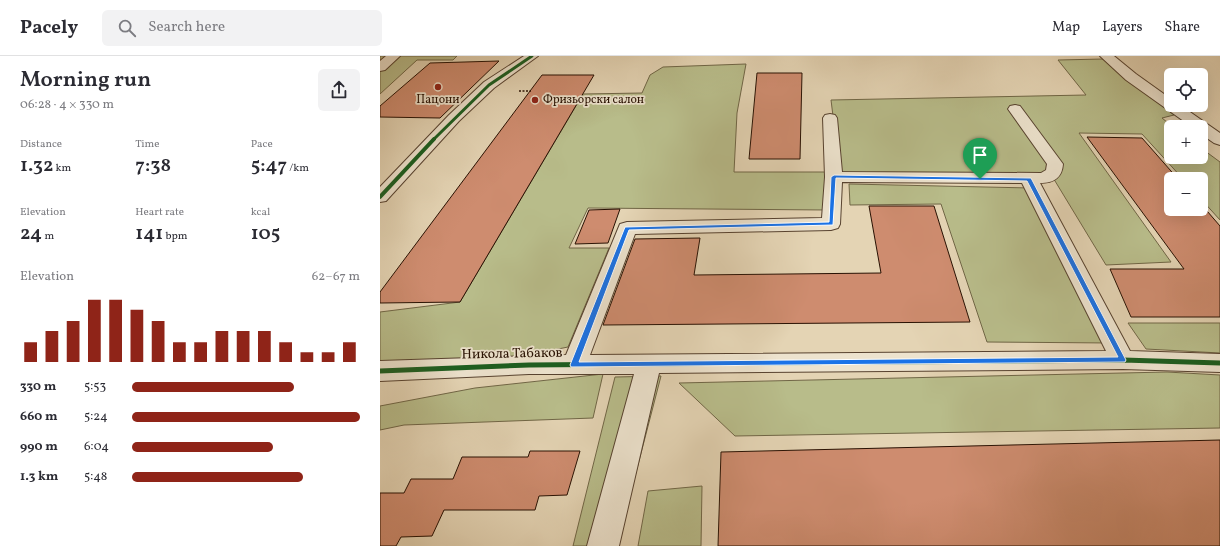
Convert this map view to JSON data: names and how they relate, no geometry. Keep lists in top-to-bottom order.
{
  "streets": {
    "street": ["Никола Табаков"]
  },
  "places": ["Пацони", "Фризьорски салон"],
  "page": {
    "header": "Pacely",
    "search": "Search here",
    "nav": ["Map", "Layers", "Share"],
    "heading": ["Morning run", "06:28 · 4 × 330 m"],
    "map_buttons": ["+", "−"],
    "stats": [
      ["Distance", "1.32 km"],
      ["Time", "7:38"],
      ["Pace", "5:47 /km"],
      ["Elevation", "24 m"],
      ["Heart rate", "141 bpm"],
      ["kcal", "105"]
    ],
    "chart": ["Elevation", "62–67 m"],
    "list": [
      {
        "name": "330 m",
        "note": "5:53"
      },
      {
        "name": "660 m",
        "note": "5:24"
      },
      {
        "name": "990 m",
        "note": "6:04"
      },
      {
        "name": "1.3 km",
        "note": "5:48"
      }
    ]
  }
}
